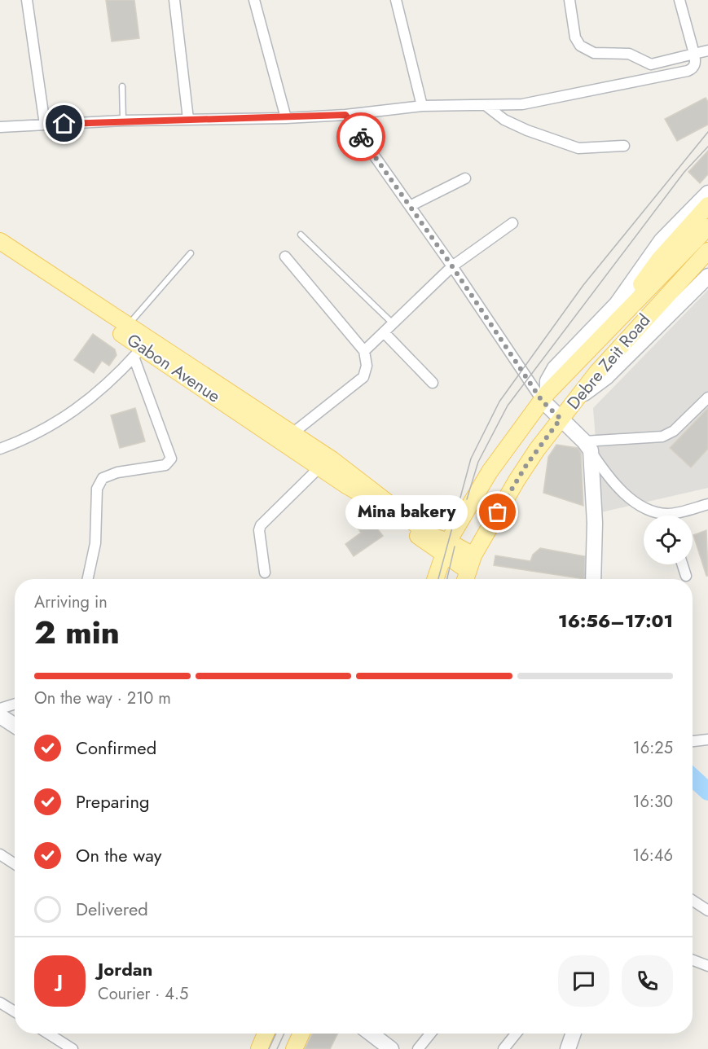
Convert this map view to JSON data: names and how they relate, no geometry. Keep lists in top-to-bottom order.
{
  "streets": {
    "main road": ["Debre Zeit Road", "Gabon Avenue"]
  },
  "places": ["Mina bakery"],
  "page": {
    "bubble": "Mina bakery",
    "heading": ["2 min", "Arriving in", "16:56–17:01"],
    "panel": ["Jordan", "Courier · 4.5"],
    "bar": "On the way · 210 m",
    "list": [
      ["Confirmed", "16:25"],
      ["Preparing", "16:30"],
      ["On the way", "16:46"],
      "Delivered"
    ],
    "round": "J"
  }
}
